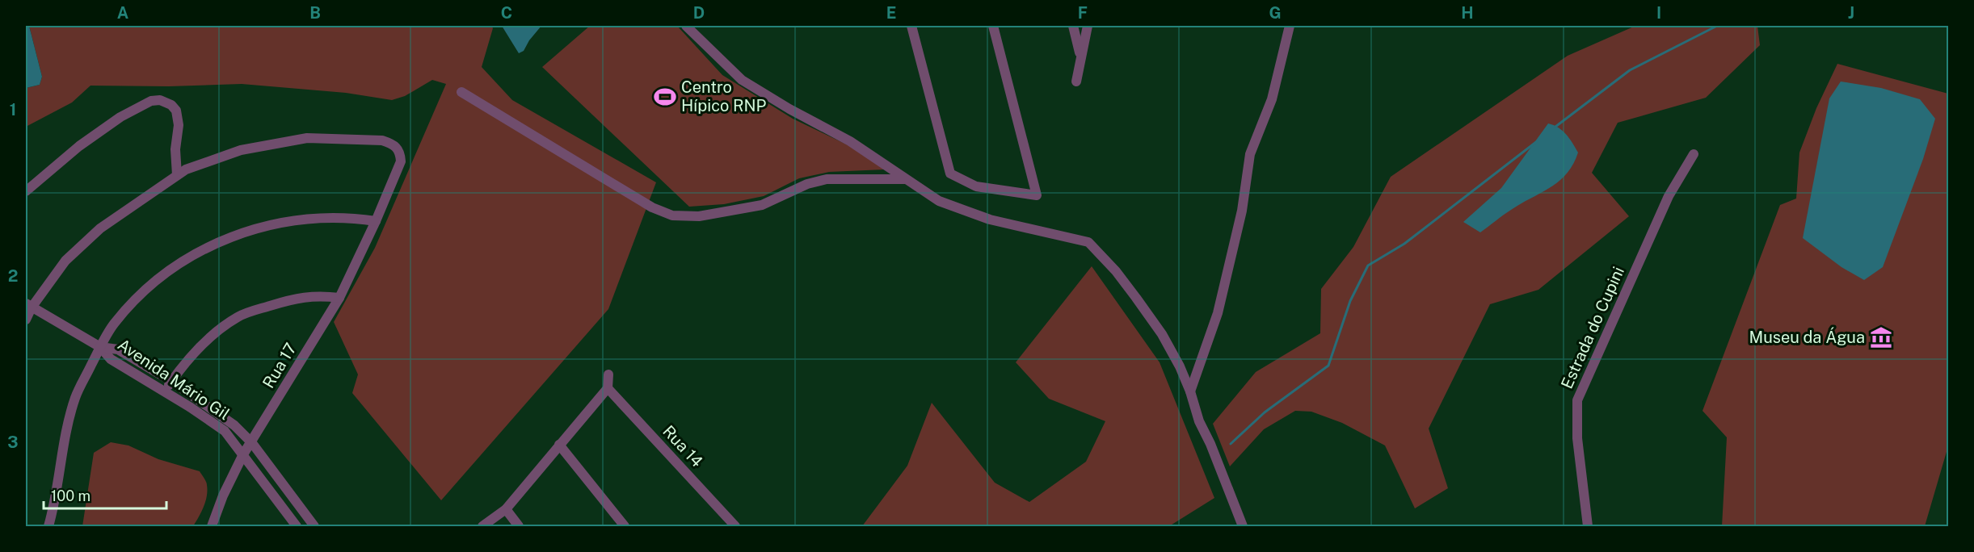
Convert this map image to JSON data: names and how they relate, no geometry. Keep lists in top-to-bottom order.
{
  "streets": {
    "street": [
      "Estrada do Cupini",
      "Rua 17",
      "Avenida Mário Gil",
      "Rua 14"
    ]
  },
  "crossings": [
    ["Rua 17", "Avenida Mário Gil"]
  ],
  "places": {
    "sports": ["Centro Hípico RNP"],
    "museum": ["Museu da Água"]
  },
  "scale_bar": "100 m",
  "grid": {
    "columns": [
      "A",
      "B",
      "C",
      "D",
      "E",
      "F",
      "G",
      "H",
      "I",
      "J"
    ],
    "rows": ["1", "2", "3"]
  }
}
